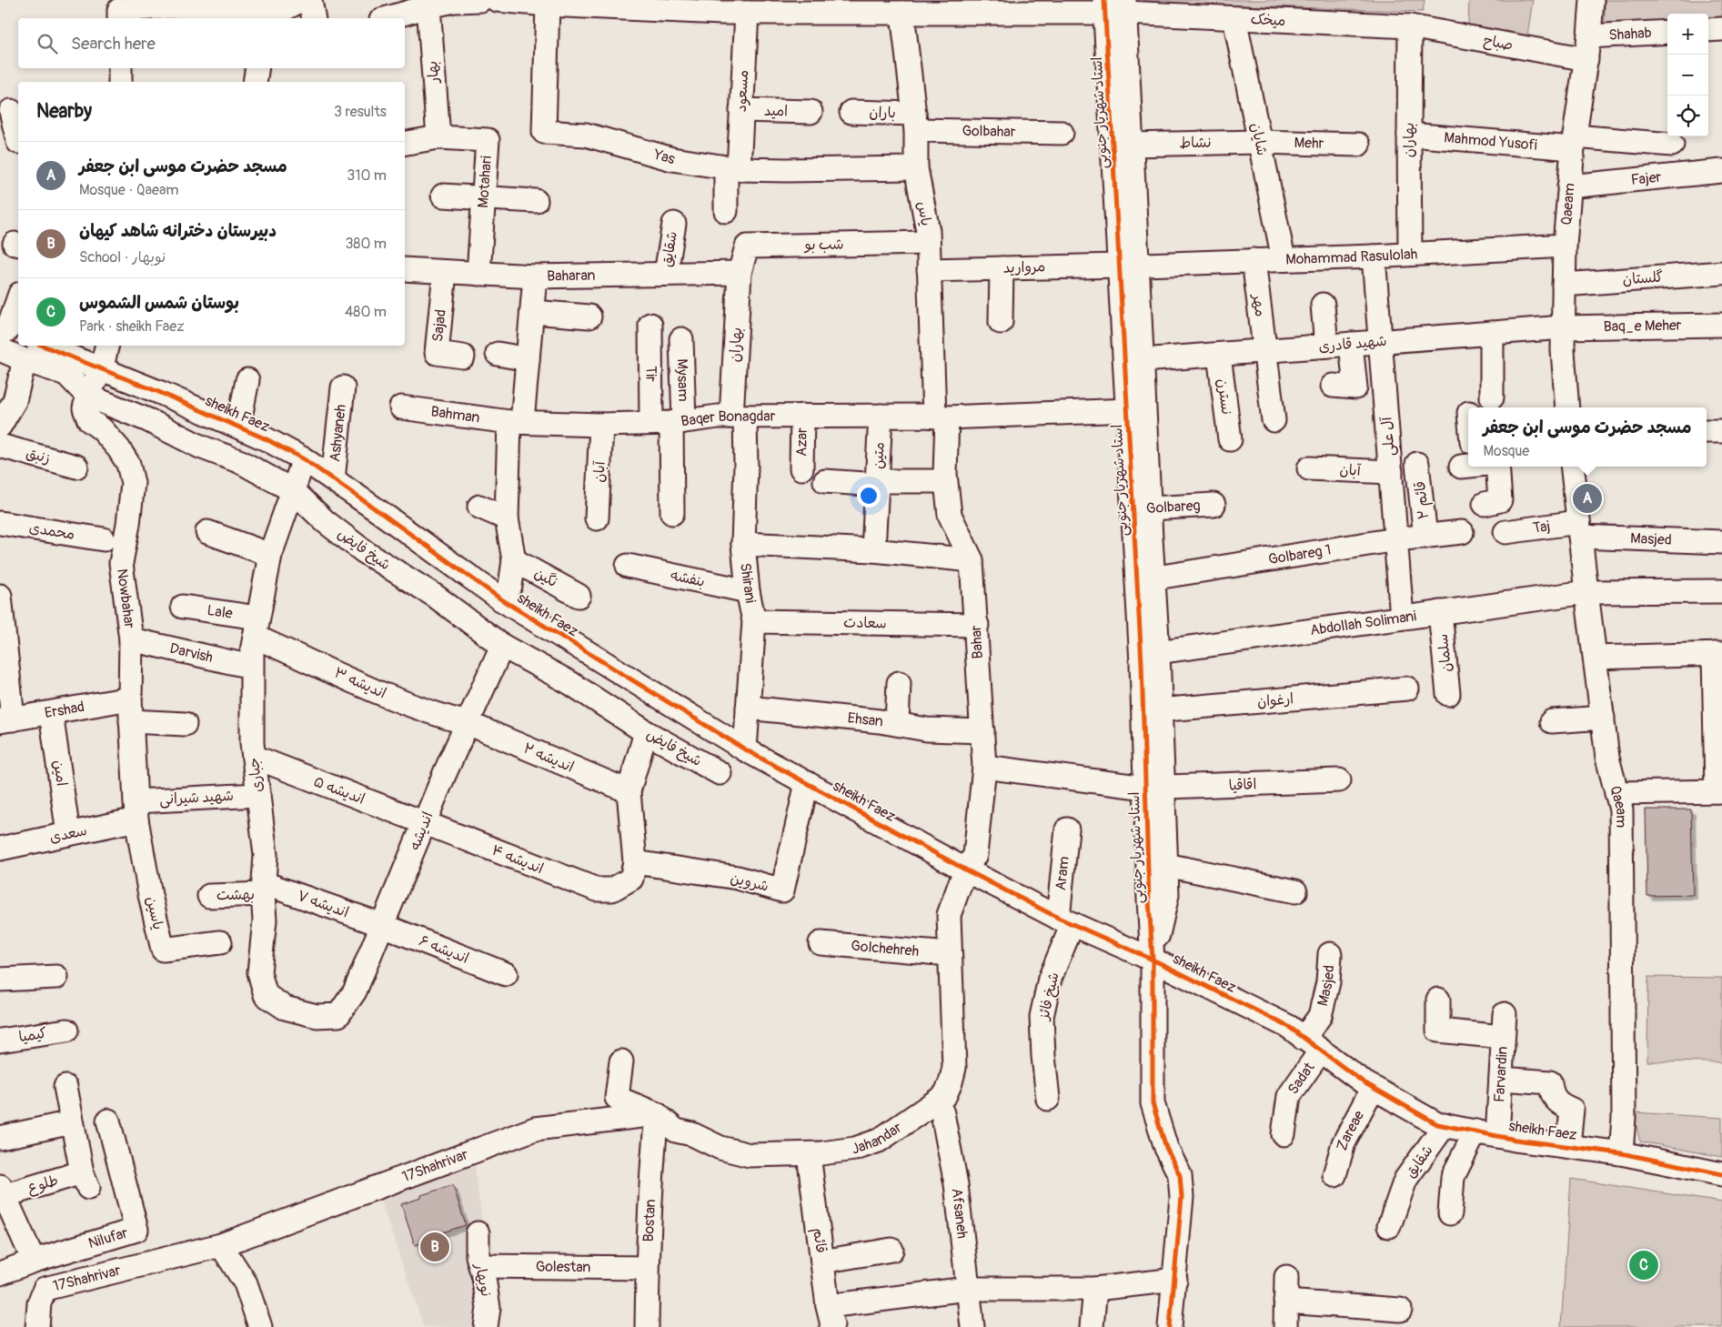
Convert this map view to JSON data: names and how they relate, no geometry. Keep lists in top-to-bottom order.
{
  "streets": {
    "street": [
      "میخک",
      "Shahab",
      "صباح",
      "بهار",
      "مسعود",
      "امید",
      "باران",
      "استاد شهریار جنوبی",
      "Golbahar",
      "شایان",
      "بهاران",
      "Mahmod Yusofi",
      "نشاط",
      "Mehr",
      "Yas",
      "Fajer",
      "Motahari",
      "Qaeam",
      "یاس",
      "شب بو",
      "شقایق",
      "Mohammad Rasulolah",
      "مروارید",
      "Baharan",
      "گلستان",
      "مهر",
      "Sajad",
      "Baq_e Meher",
      "شهید قادری",
      "Tir",
      "Mysam",
      "نسترن",
      "sheikh Faez",
      "Bahman",
      "Baqer Bonagdar",
      "Ashyaneh",
      "آل علی",
      "Azar",
      "زنبق",
      "متین",
      "آبان",
      "قائم ۲",
      "Golbareg",
      "Taj",
      "محمدی",
      "Masjed",
      "شیخ فایض",
      "Golbareg 1",
      "نگین",
      "بنفشه",
      "Shirani",
      "Nowbahar",
      "Lale",
      "سعادت",
      "Abdollah Solimani",
      "Bahar",
      "Darvish",
      "سلمان",
      "اندیشه ۳",
      "ارغوان",
      "Ershad",
      "Ehsan",
      "اندیشه ۲",
      "امین",
      "جباری",
      "اقاقیا",
      "اندیشه ۵",
      "شهید شیرانی",
      "اندیشه",
      "سعدی",
      "اندیشه ۴",
      "Aram",
      "شروین",
      "بهشت",
      "اندیشه ۷",
      "یاسین",
      "Golchehreh",
      "اندیشه ۶",
      "شیخ فائز",
      "کیمیا",
      "Farvardin",
      "Sadat",
      "Zareae",
      "Jahandar",
      "17Shahrivar",
      "طلوع",
      "Afsaneh",
      "Bostan",
      "Nilufar",
      "قائم",
      "Golestan",
      "نوبهار"
    ]
  },
  "crossings": [
    ["میخک", "صباح"],
    ["میخک", "مسعود"],
    ["میخک", "استاد شهریار جنوبی"],
    ["میخک", "شایان"],
    ["میخک", "بهاران"],
    ["میخک", "Yas"],
    ["میخک", "یاس"],
    ["Shahab", "Qaeam"],
    ["صباح", "بهاران"],
    ["صباح", "Qaeam"],
    ["بهار", "Motahari"],
    ["مسعود", "امید"],
    ["مسعود", "Yas"],
    ["باران", "Golbahar"],
    ["باران", "یاس"],
    ["استاد شهریار جنوبی", "نشاط"],
    ["استاد شهریار جنوبی", "Mohammad Rasulolah"],
    ["استاد شهریار جنوبی", "مروارید"],
    ["استاد شهریار جنوبی", "شهید قادری"],
    ["استاد شهریار جنوبی", "sheikh Faez"],
    ["استاد شهریار جنوبی", "Baqer Bonagdar"],
    ["استاد شهریار جنوبی", "Golbareg"],
    ["استاد شهریار جنوبی", "Golbareg 1"],
    ["استاد شهریار جنوبی", "Abdollah Solimani"],
    ["استاد شهریار جنوبی", "ارغوان"],
    ["استاد شهریار جنوبی", "اقاقیا"],
    ["Golbahar", "یاس"],
    ["شایان", "نشاط"],
    ["شایان", "Mehr"],
    ["شایان", "Mohammad Rasulolah"],
    ["بهاران", "Mahmod Yusofi"],
    ["بهاران", "شب بو"],
    ["بهاران", "Mohammad Rasulolah"],
    ["بهاران", "Baharan"],
    ["بهاران", "Baqer Bonagdar"],
    ["بهاران", "Shirani"],
    ["Mahmod Yusofi", "Qaeam"],
    ["نشاط", "Mehr"],
    ["Yas", "یاس"],
    ["Fajer", "Qaeam"],
    ["Motahari", "Baharan"],
    ["Qaeam", "Mohammad Rasulolah"],
    ["Qaeam", "گلستان"],
    ["Qaeam", "Baq_e Meher"],
    ["Qaeam", "شهید قادری"],
    ["Qaeam", "sheikh Faez"],
    ["Qaeam", "Taj"],
    ["Qaeam", "Masjed"],
    ["Qaeam", "Abdollah Solimani"],
    ["یاس", "شب بو"],
    ["یاس", "مروارید"],
    ["یاس", "Baqer Bonagdar"],
    ["یاس", "Bahar"],
    ["شب بو", "Baharan"],
    ["شقایق", "Baharan"],
    ["شقایق", "sheikh Faez"],
    ["Mohammad Rasulolah", "مروارید"],
    ["Mohammad Rasulolah", "مهر"],
    ["Mohammad Rasulolah", "آل علی"],
    ["Baharan", "Sajad"],
    ["مهر", "شهید قادری"],
    ["Baq_e Meher", "شهید قادری"],
    ["شهید قادری", "نسترن"],
    ["شهید قادری", "آل علی"],
    ["Tir", "Mysam"],
    ["Tir", "Baqer Bonagdar"],
    ["Mysam", "Baqer Bonagdar"],
    ["sheikh Faez", "Ashyaneh"],
    ["sheikh Faez", "Masjed"],
    ["sheikh Faez", "شیخ فایض"],
    ["sheikh Faez", "Shirani"],
    ["sheikh Faez", "Bahar"],
    ["sheikh Faez", "جباری"],
    ["sheikh Faez", "Aram"],
    ["sheikh Faez", "شروین"],
    ["sheikh Faez", "شیخ فائز"],
    ["sheikh Faez", "Farvardin"],
    ["sheikh Faez", "Sadat"],
    ["sheikh Faez", "Zareae"],
    ["sheikh Faez", "Jahandar"],
    ["Bahman", "Baqer Bonagdar"],
    ["Baqer Bonagdar", "Azar"],
    ["Baqer Bonagdar", "متین"],
    ["Baqer Bonagdar", "آبان"],
    ["Baqer Bonagdar", "Shirani"],
    ["Baqer Bonagdar", "Bahar"],
    ["آل علی", "آبان"],
    ["آل علی", "Golbareg 1"],
    ["آل علی", "Abdollah Solimani"],
    ["قائم ۲", "Golbareg 1"],
    ["Taj", "Masjed"],
    ["Masjed", "Sadat"],
    ["شیخ فایض", "Nowbahar"],
    ["شیخ فایض", "جباری"],
    ["شیخ فایض", "اندیشه"],
    ["بنفشه", "Shirani"],
    ["Shirani", "سعادت"],
    ["Shirani", "Ehsan"],
    ["Nowbahar", "Darvish"],
    ["Nowbahar", "Ershad"],
    ["Nowbahar", "شهید شیرانی"],
    ["Nowbahar", "سعدی"],
    ["Nowbahar", "یاسین"],
    ["Lale", "اندیشه ۳"],
    ["Lale", "جباری"],
    ["سعادت", "Bahar"],
    ["Abdollah Solimani", "سلمان"],
    ["Bahar", "Ehsan"],
    ["Bahar", "اقاقیا"],
    ["Bahar", "Jahandar"],
    ["Darvish", "جباری"],
    ["اندیشه ۳", "اندیشه ۲"],
    ["اندیشه ۳", "جباری"],
    ["اندیشه ۳", "اندیشه"],
    ["Ershad", "امین"],
    ["اندیشه ۲", "اندیشه"],
    ["امین", "سعدی"],
    ["جباری", "اندیشه ۵"],
    ["جباری", "شهید شیرانی"],
    ["جباری", "اندیشه"],
    ["جباری", "بهشت"],
    ["جباری", "اندیشه ۷"],
    ["اندیشه ۵", "اندیشه"],
    ["اندیشه ۵", "اندیشه ۴"],
    ["شهید شیرانی", "سعدی"],
    ["شهید شیرانی", "یاسین"],
    ["اندیشه", "اندیشه ۴"],
    ["اندیشه", "اندیشه ۷"],
    ["اندیشه", "اندیشه ۶"],
    ["سعدی", "یاسین"],
    ["اندیشه ۴", "شروین"],
    ["Aram", "شیخ فائز"],
    ["بهشت", "اندیشه ۷"],
    ["اندیشه ۷", "اندیشه ۶"],
    ["Golchehreh", "Jahandar"],
    ["Jahandar", "17Shahrivar"],
    ["Jahandar", "Afsaneh"],
    ["Jahandar", "Bostan"],
    ["Jahandar", "قائم"],
    ["17Shahrivar", "Bostan"],
    ["Bostan", "Golestan"],
    ["Golestan", "نوبهار"]
  ],
  "page": {
    "map_buttons": ["+", "−"],
    "search": "Search here",
    "heading": ["Nearby", "3 results"],
    "list": [
      {
        "mark": "A",
        "name": "مسجد حضرت موسی ابن جعفر",
        "note": "Mosque · Qaeam",
        "value": "310 m"
      },
      {
        "mark": "B",
        "name": "دبیرستان دخترانه شاهد کیهان",
        "note": "School · نوبهار",
        "value": "380 m"
      },
      {
        "mark": "C",
        "name": "بوستان شمس الشموس",
        "note": "Park · sheikh Faez",
        "value": "480 m"
      }
    ],
    "popup": ["مسجد حضرت موسی ابن جعفر", "Mosque"],
    "pins": ["A", "B", "C"]
  }
}
